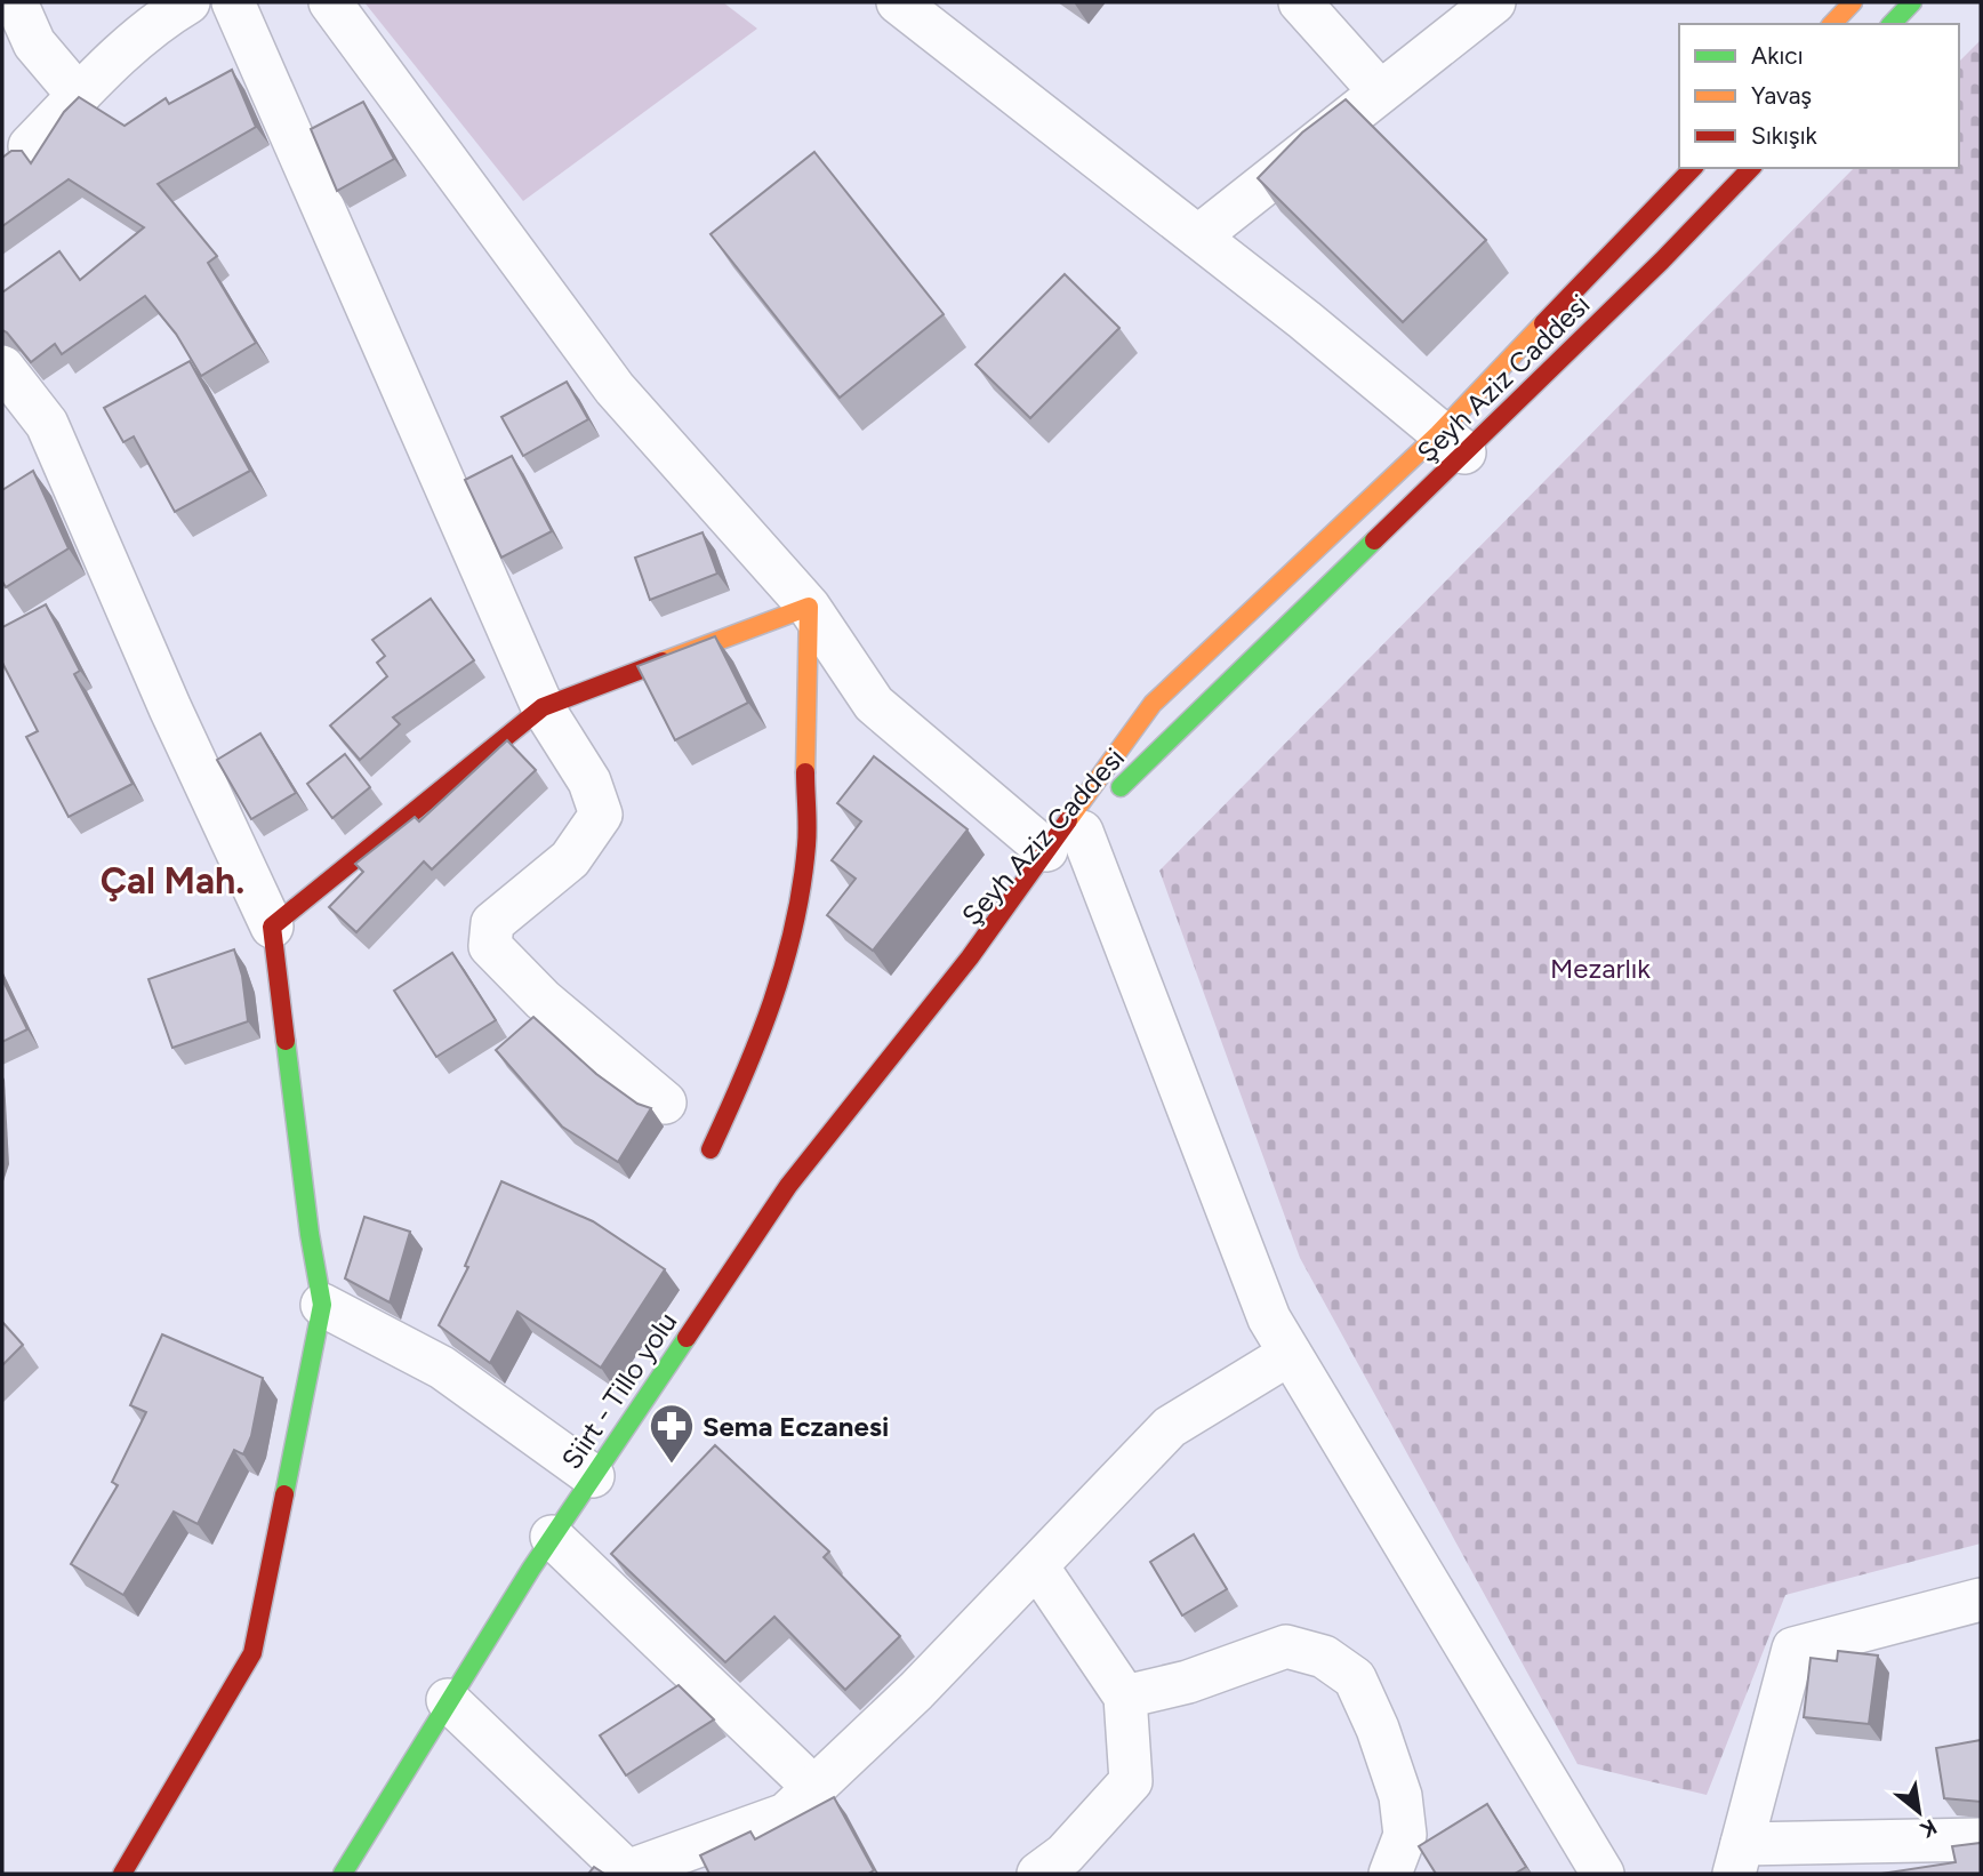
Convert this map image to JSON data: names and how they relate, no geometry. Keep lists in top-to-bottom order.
{
  "streets": {
    "main road": ["Şeyh Aziz Caddesi", "Siirt - Tillo yolu"]
  },
  "crossings": [
    ["Şeyh Aziz Caddesi", "Siirt - Tillo yolu"]
  ],
  "districts": ["Çal Mah."],
  "parks": ["Mezarlık"],
  "places": {
    "pharmacy": ["Sema Eczanesi"]
  },
  "legend": ["Akıcı", "Yavaş", "Sıkışık"],
  "north": "bottom right"
}
